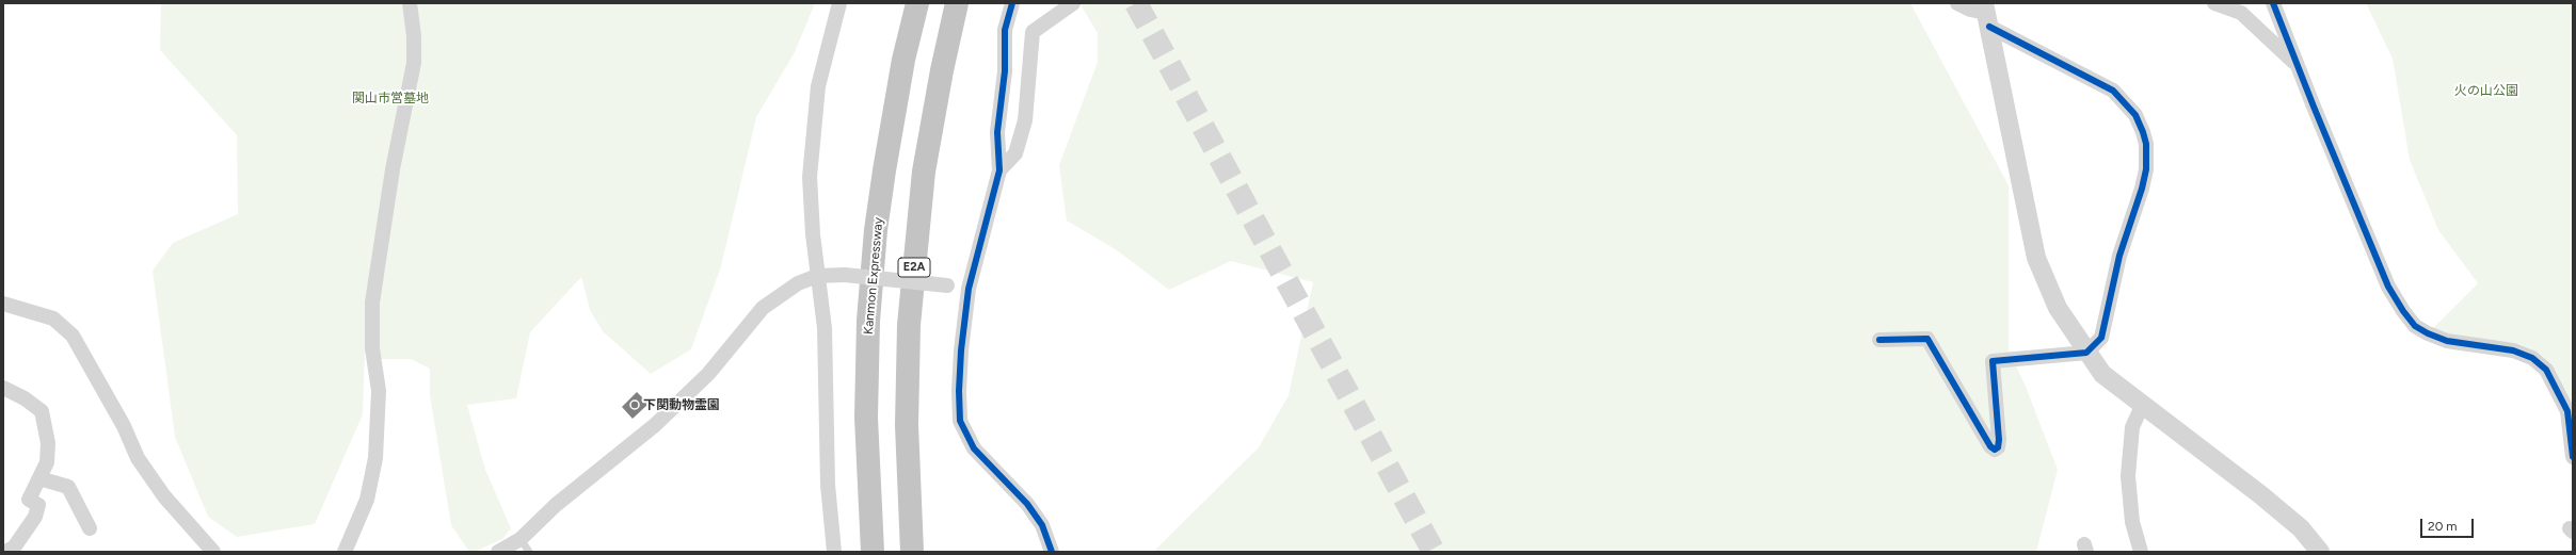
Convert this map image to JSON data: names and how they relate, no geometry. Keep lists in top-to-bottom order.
{
  "streets": {
    "highway": ["E2A", "Kanmon Expressway"]
  },
  "parks": ["火の山公園", "関山市営墓地"],
  "places": ["下関動物霊園"],
  "scale_bar": "20 m"
}
